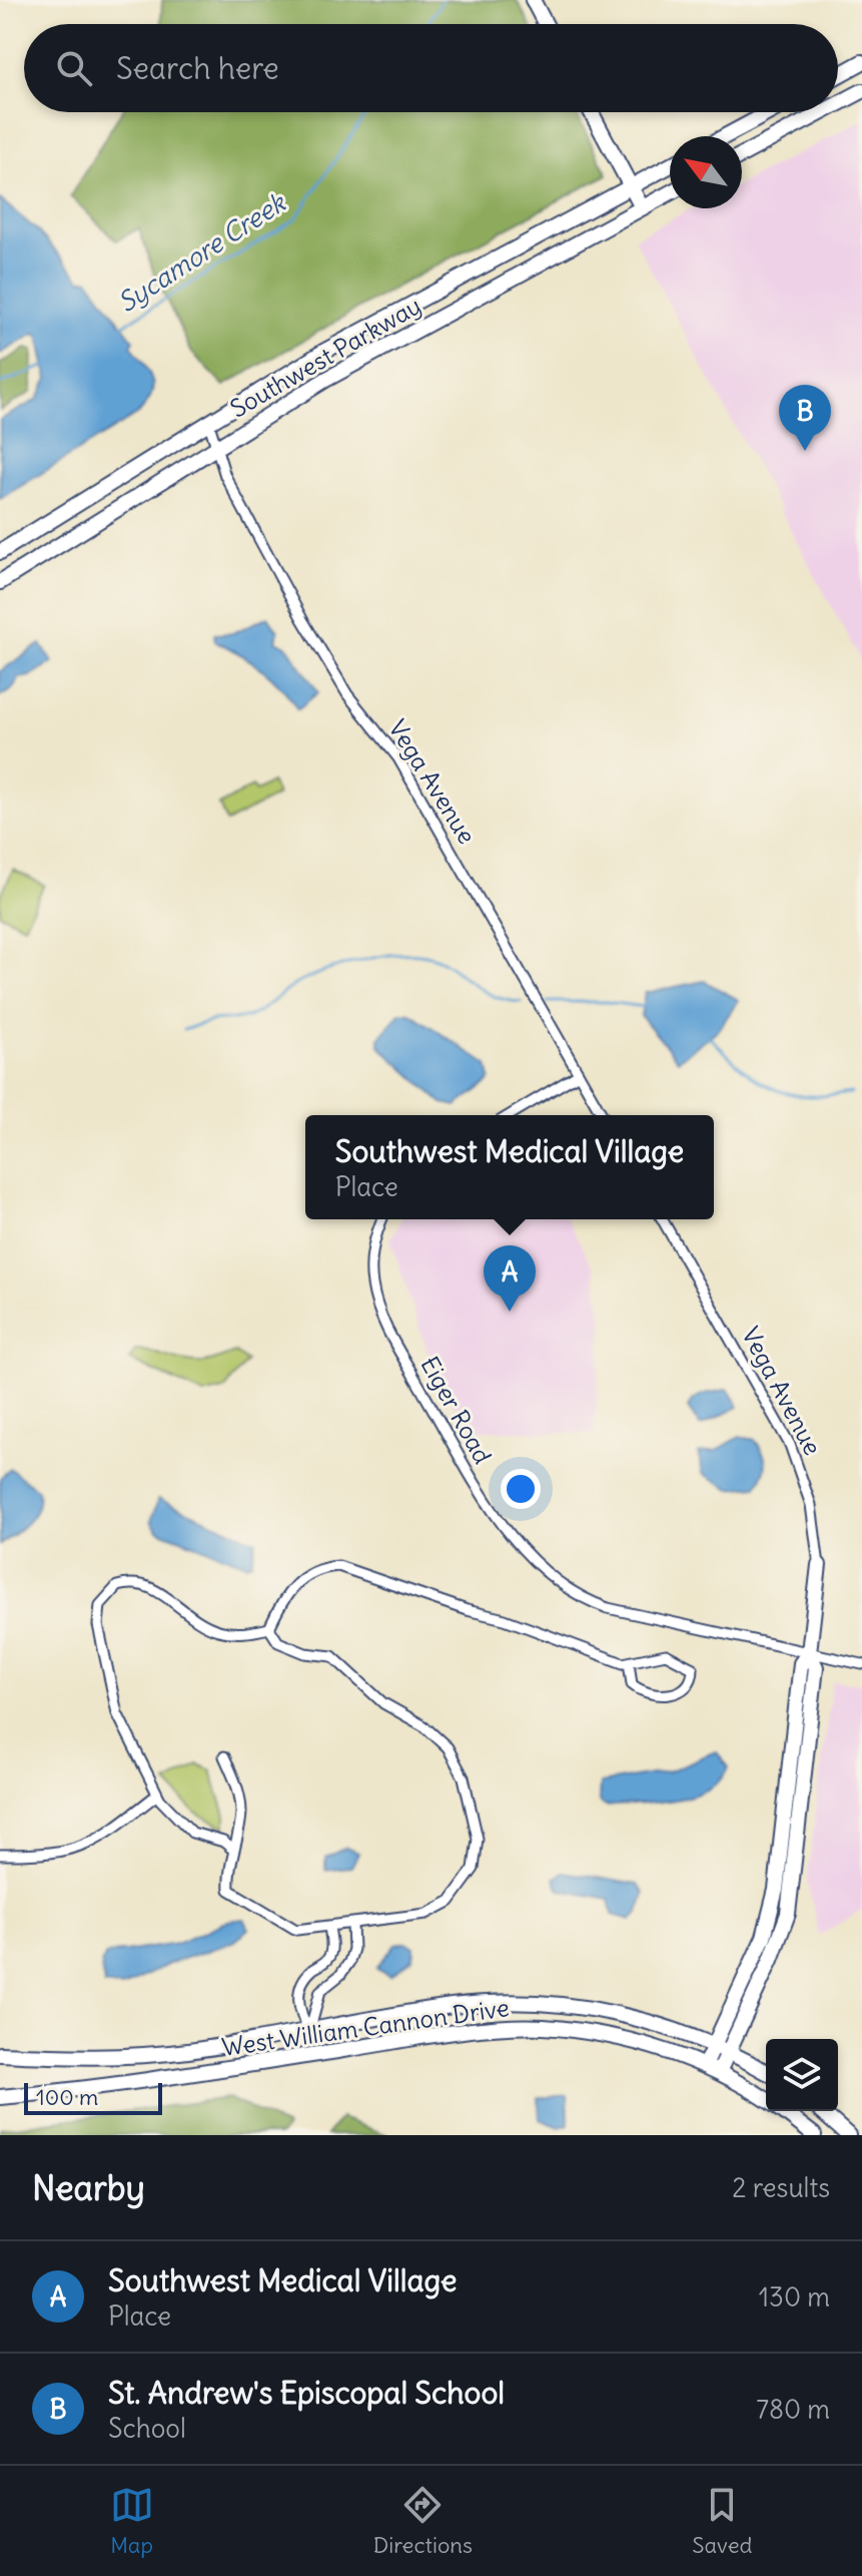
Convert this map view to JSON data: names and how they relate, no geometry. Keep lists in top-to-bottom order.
{
  "streets": {
    "main road": ["Southwest Parkway", "Vega Avenue", "West William Cannon Drive"],
    "street": ["Eiger Road"]
  },
  "crossings": [
    ["Southwest Parkway", "Vega Avenue"],
    ["Vega Avenue", "Eiger Road"],
    ["Vega Avenue", "West William Cannon Drive"]
  ],
  "water": ["Sycamore Creek"],
  "scale_bar": "100 m",
  "north": "top left",
  "page": {
    "search": "Search here",
    "pins": ["B", "A"],
    "popup": ["Southwest Medical Village", "Place"],
    "scale": "100 m",
    "heading": ["Nearby", "2 results"],
    "list": [
      {
        "mark": "A",
        "name": "Southwest Medical Village",
        "note": "Place",
        "value": "130 m"
      },
      {
        "mark": "B",
        "name": "St. Andrew's Episcopal School",
        "note": "School",
        "value": "780 m"
      }
    ],
    "nav": ["Map", "Directions", "Saved"]
  }
}
